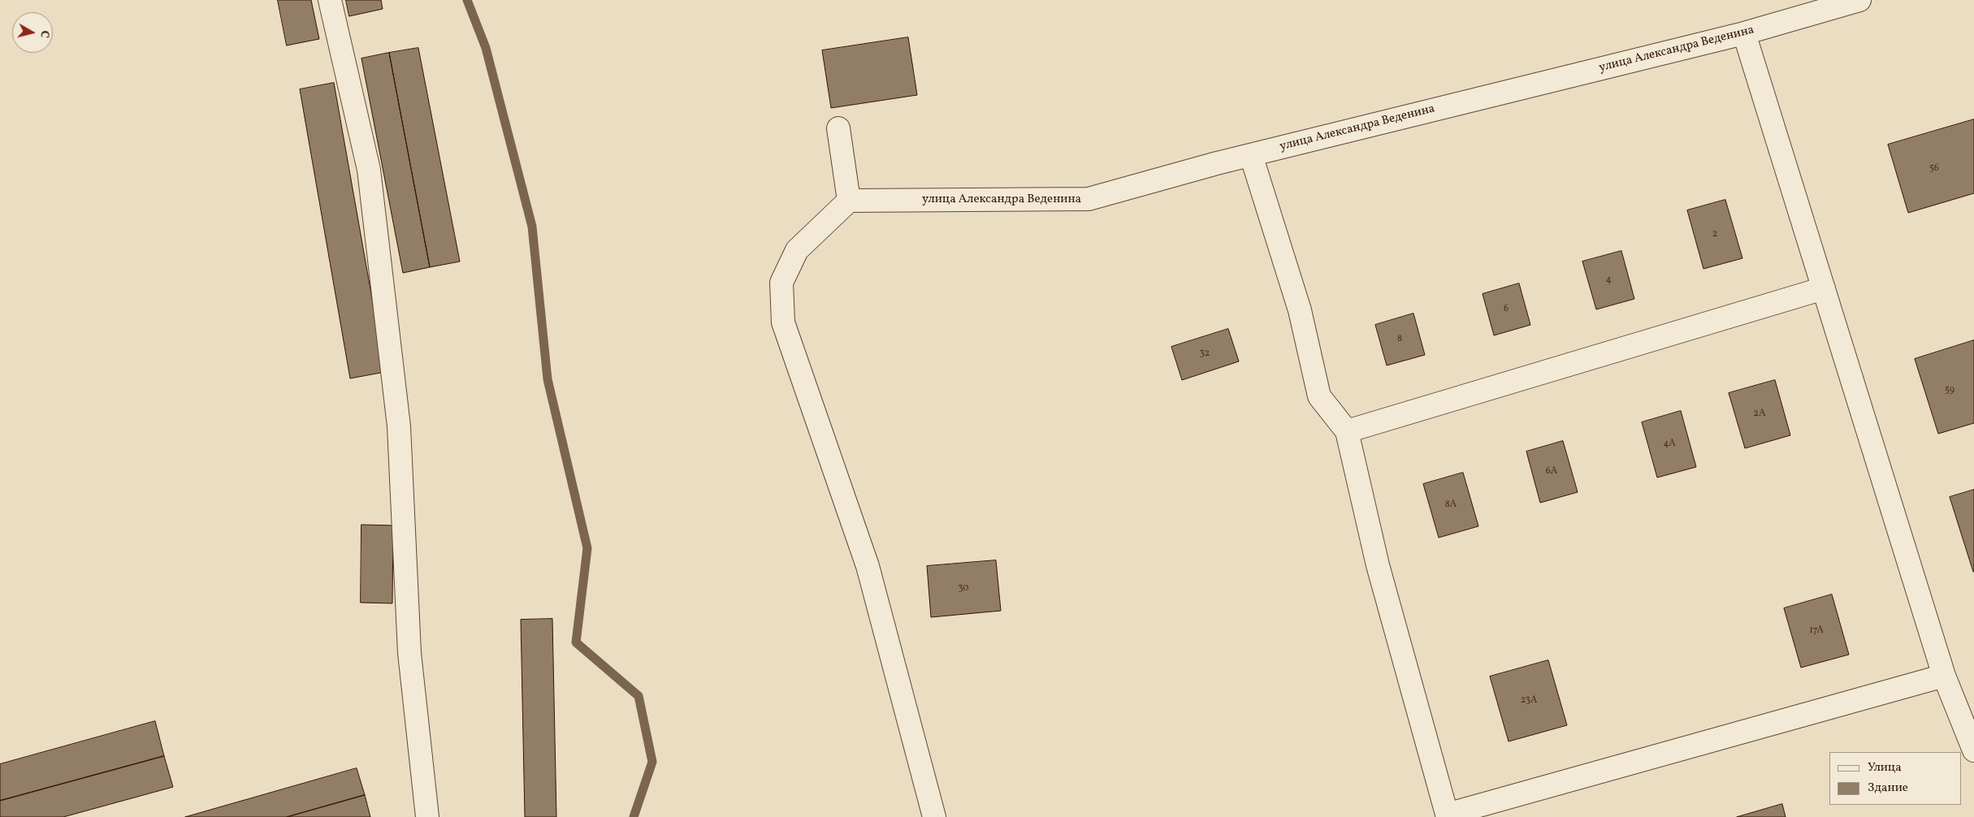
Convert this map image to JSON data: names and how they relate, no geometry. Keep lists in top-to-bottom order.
{
  "streets": {
    "street": ["улица Александра Веденина"]
  },
  "house_numbers": [
    "56",
    "2",
    "4",
    "6",
    "8",
    "32",
    "59",
    "2А",
    "4А",
    "6А",
    "8А",
    "30",
    "17А",
    "23А"
  ],
  "legend": ["Улица", "Здание"],
  "north": "right"
}
